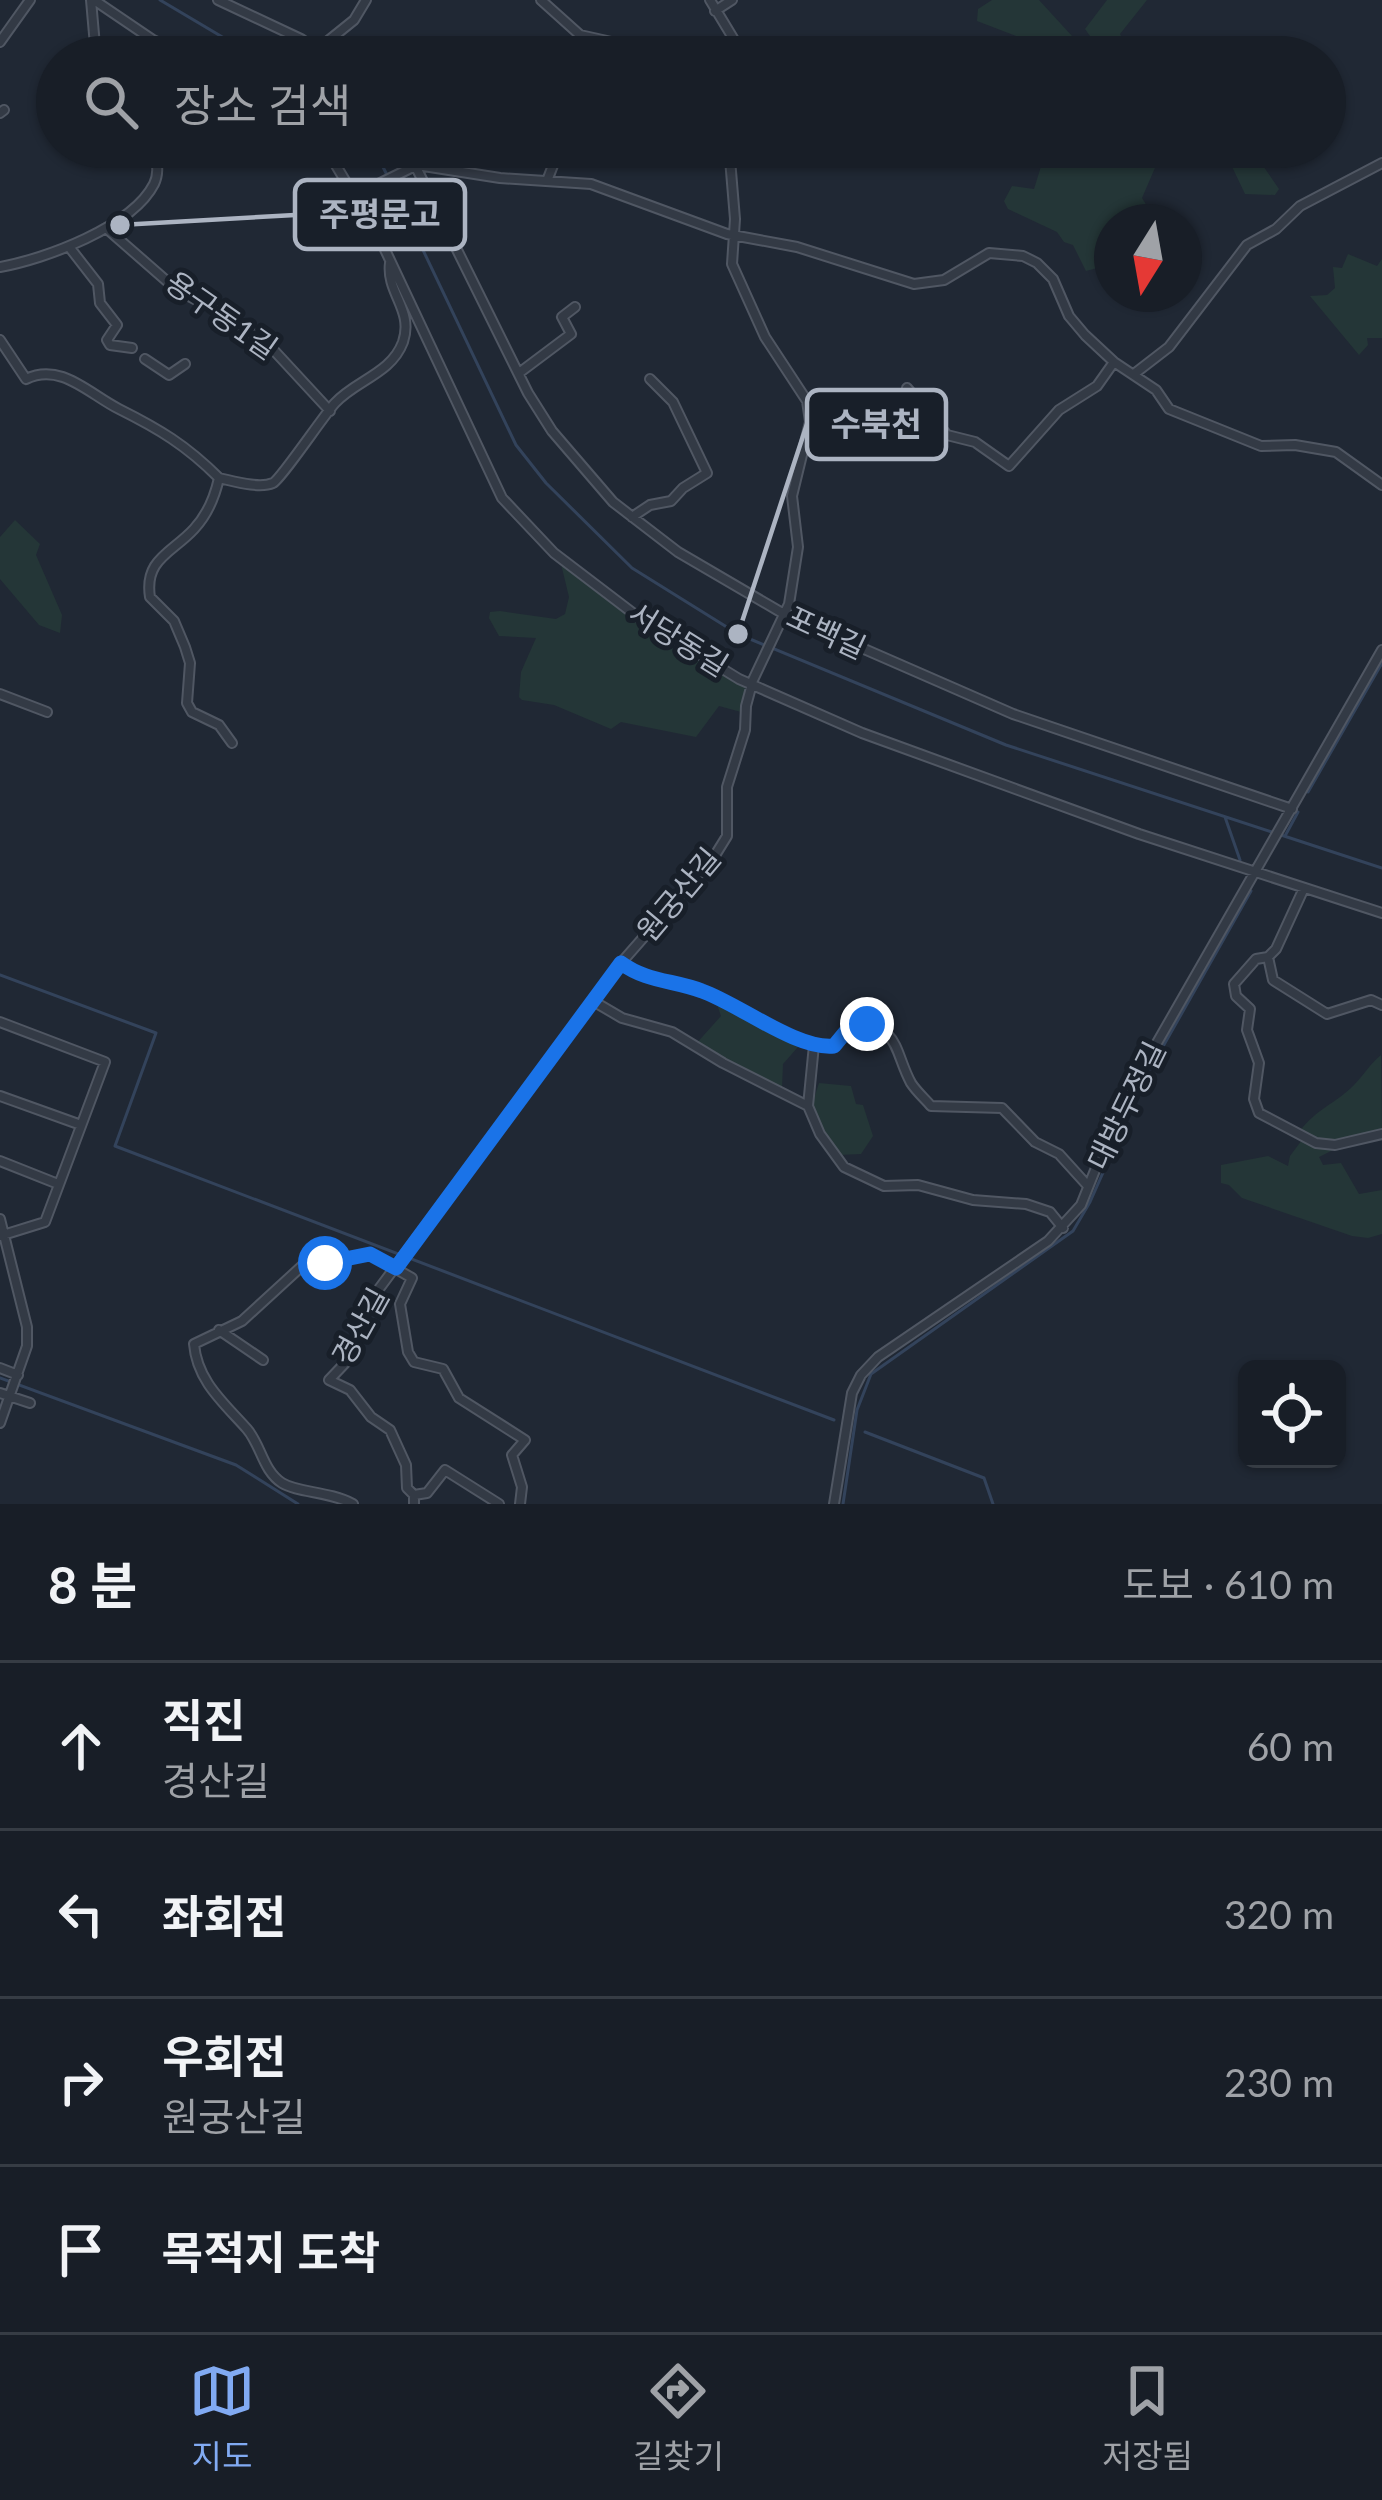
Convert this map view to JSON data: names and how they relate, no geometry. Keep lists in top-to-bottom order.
{
  "streets": {
    "street": [
      "용구동1길",
      "포백길",
      "서당동길",
      "원궁산길",
      "대방두정길",
      "경산길"
    ]
  },
  "crossings": [
    ["포백길", "원궁산길"],
    ["포백길", "대방두정길"],
    ["서당동길", "원궁산길"],
    ["서당동길", "대방두정길"]
  ],
  "places": ["주평문고", "수북천"],
  "north": "bottom",
  "page": {
    "search": "장소 검색",
    "heading": ["8 분", "도보 · 610 m"],
    "list": [
      ["직진", "경산길", "60 m"],
      ["좌회전", "320 m"],
      ["우회전", "원궁산길", "230 m"],
      "목적지 도착"
    ],
    "nav": ["지도", "길찾기", "저장됨"]
  }
}
